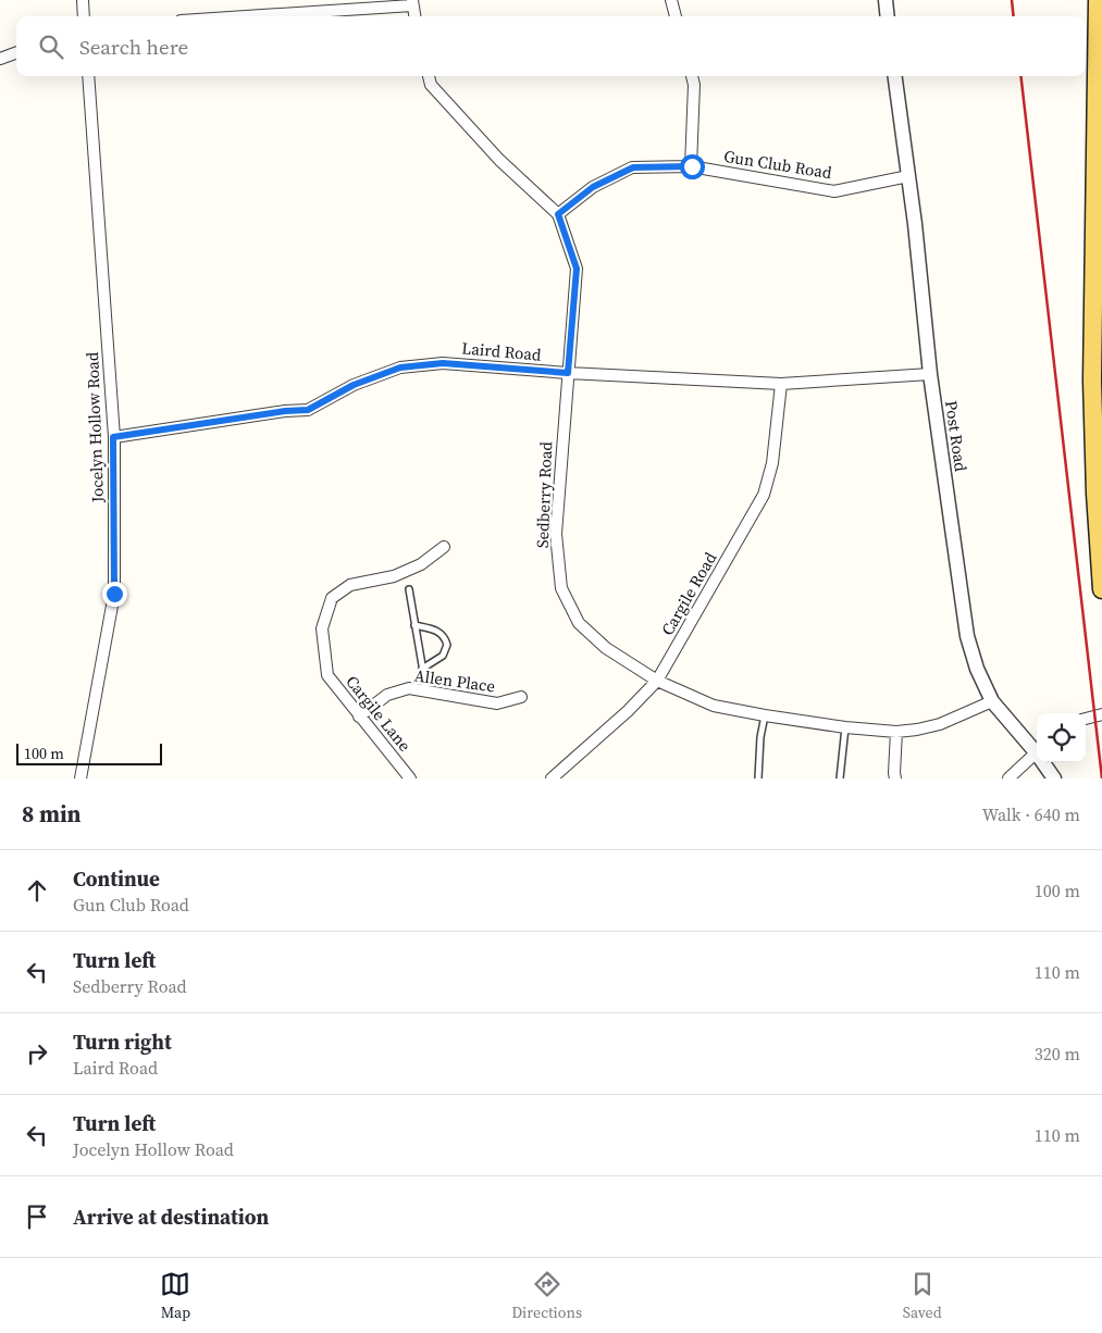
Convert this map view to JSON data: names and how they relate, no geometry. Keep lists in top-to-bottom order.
{
  "streets": {
    "street": [
      "Gun Club Road",
      "Laird Road",
      "Jocelyn Hollow Road",
      "Post Road",
      "Sedberry Road",
      "Cargile Road",
      "Allen Place",
      "Cargile Lane"
    ]
  },
  "crossings": [
    ["Gun Club Road", "Post Road"],
    ["Gun Club Road", "Sedberry Road"],
    ["Laird Road", "Jocelyn Hollow Road"],
    ["Laird Road", "Post Road"],
    ["Laird Road", "Sedberry Road"],
    ["Laird Road", "Cargile Road"],
    ["Post Road", "Sedberry Road"],
    ["Sedberry Road", "Cargile Road"],
    ["Allen Place", "Cargile Lane"]
  ],
  "scale_bar": "100 m",
  "page": {
    "search": "Search here",
    "scale": "100 m",
    "heading": ["8 min", "Walk · 640 m"],
    "list": [
      ["Continue", "Gun Club Road", "100 m"],
      ["Turn left", "Sedberry Road", "110 m"],
      ["Turn right", "Laird Road", "320 m"],
      ["Turn left", "Jocelyn Hollow Road", "110 m"],
      "Arrive at destination"
    ],
    "nav": ["Map", "Directions", "Saved"]
  }
}
